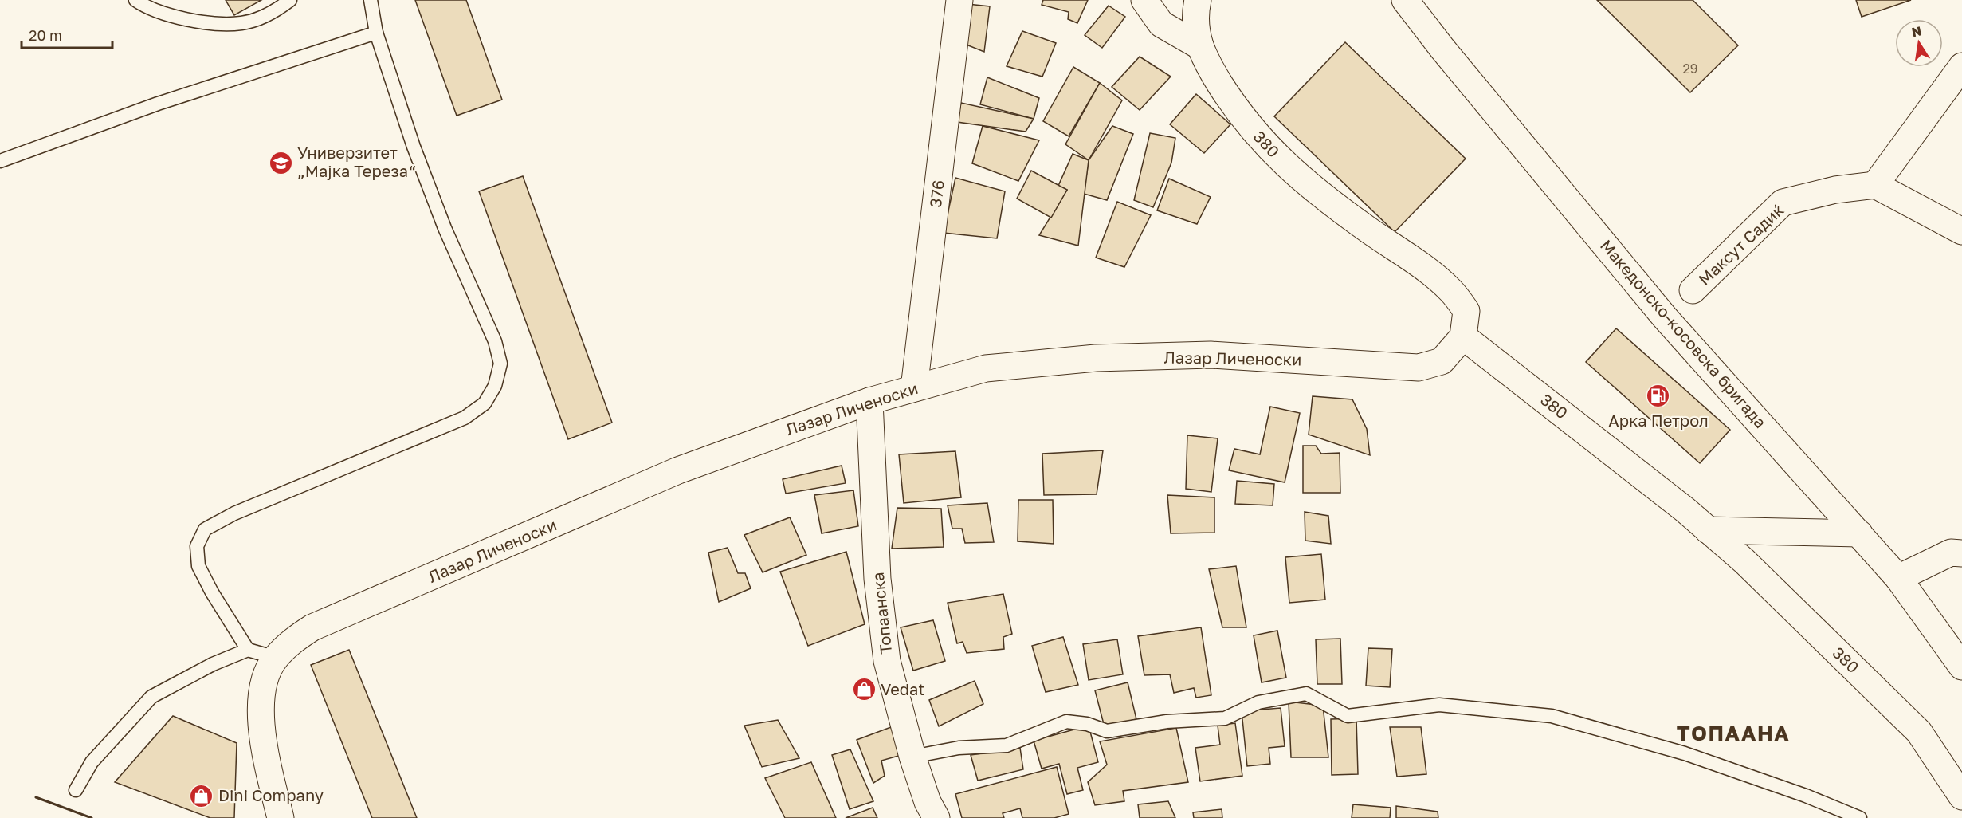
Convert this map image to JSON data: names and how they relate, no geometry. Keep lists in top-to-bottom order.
{
  "streets": {
    "street": [
      "380",
      "376",
      "Максут Садиќ",
      "Македонско-косовска бригада",
      "Лазар Личеноски",
      "Топаанска"
    ]
  },
  "crossings": [
    ["380", "Лазар Личеноски"],
    ["376", "Лазар Личеноски"],
    ["Лазар Личеноски", "Топаанска"]
  ],
  "districts": ["ТОПААНА"],
  "places": {
    "school or university": ["Универзитет „Мајка Тереза“"],
    "fuel station": ["Арка Петрол"],
    "shop": ["Vedat", "Dini Company"]
  },
  "house_numbers": ["29"],
  "scale_bar": "20 m",
  "north": "top"
}
